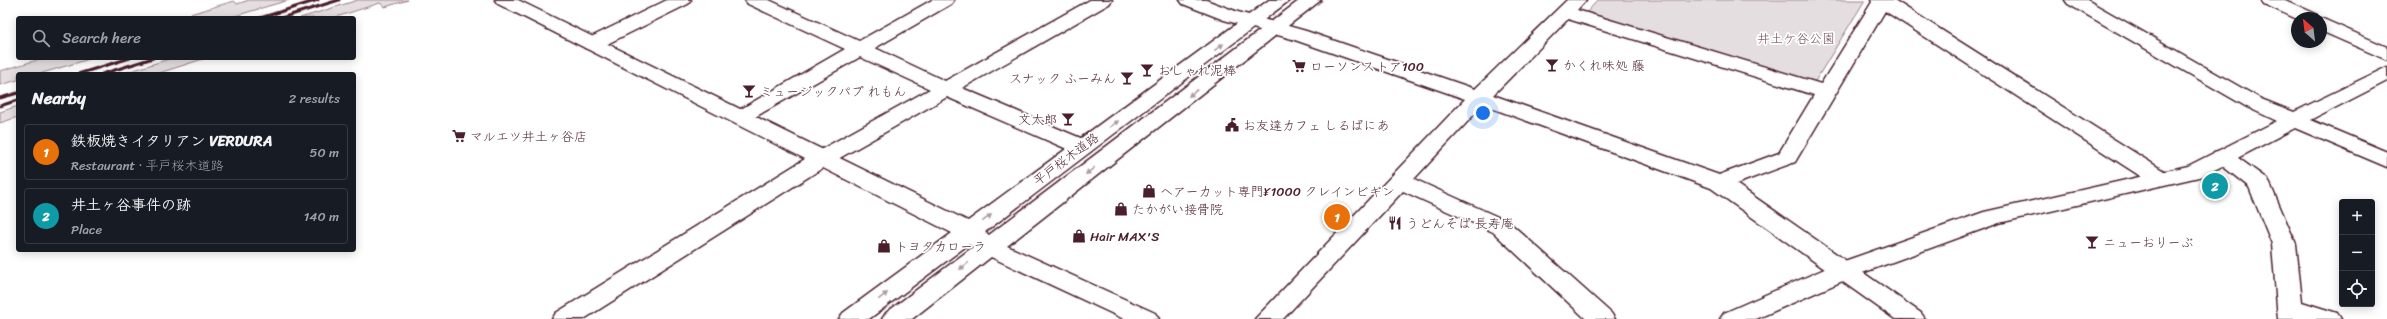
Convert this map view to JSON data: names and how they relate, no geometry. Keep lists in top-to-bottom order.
{
  "streets": {
    "street": ["平戸桜木道路"]
  },
  "parks": ["井土ケ谷公園"],
  "places": {
    "bar": [
      "かくれ味処 藤",
      "おしゃれ泥棒",
      "スナック ふーみん",
      "ミュージックパブ れもん",
      "文太郎",
      "ニューおりーぶ"
    ],
    "supermarket": ["ローソンストア100", "マルエツ井土ヶ谷店"],
    "public building": ["お友達カフェ しるばにあ"],
    "shop": [
      "ヘアーカット専門¥1000 クレインビギン",
      "たかがい接骨院",
      "Hair MAX'S",
      "トヨタカローラ"
    ],
    "restaurant": ["うどんそば 長寿庵"]
  },
  "north": "top left",
  "page": {
    "search": "Search here",
    "heading": ["Nearby", "2 results"],
    "list": [
      {
        "mark": "1",
        "name": "鉄板焼きイタリアン VERDURA",
        "note": "Restaurant · 平戸桜木道路",
        "value": "50 m"
      },
      {
        "mark": "2",
        "name": "井土ヶ谷事件の跡",
        "note": "Place",
        "value": "140 m"
      }
    ],
    "pins": ["2", "1"],
    "map_buttons": ["+", "−"]
  }
}
